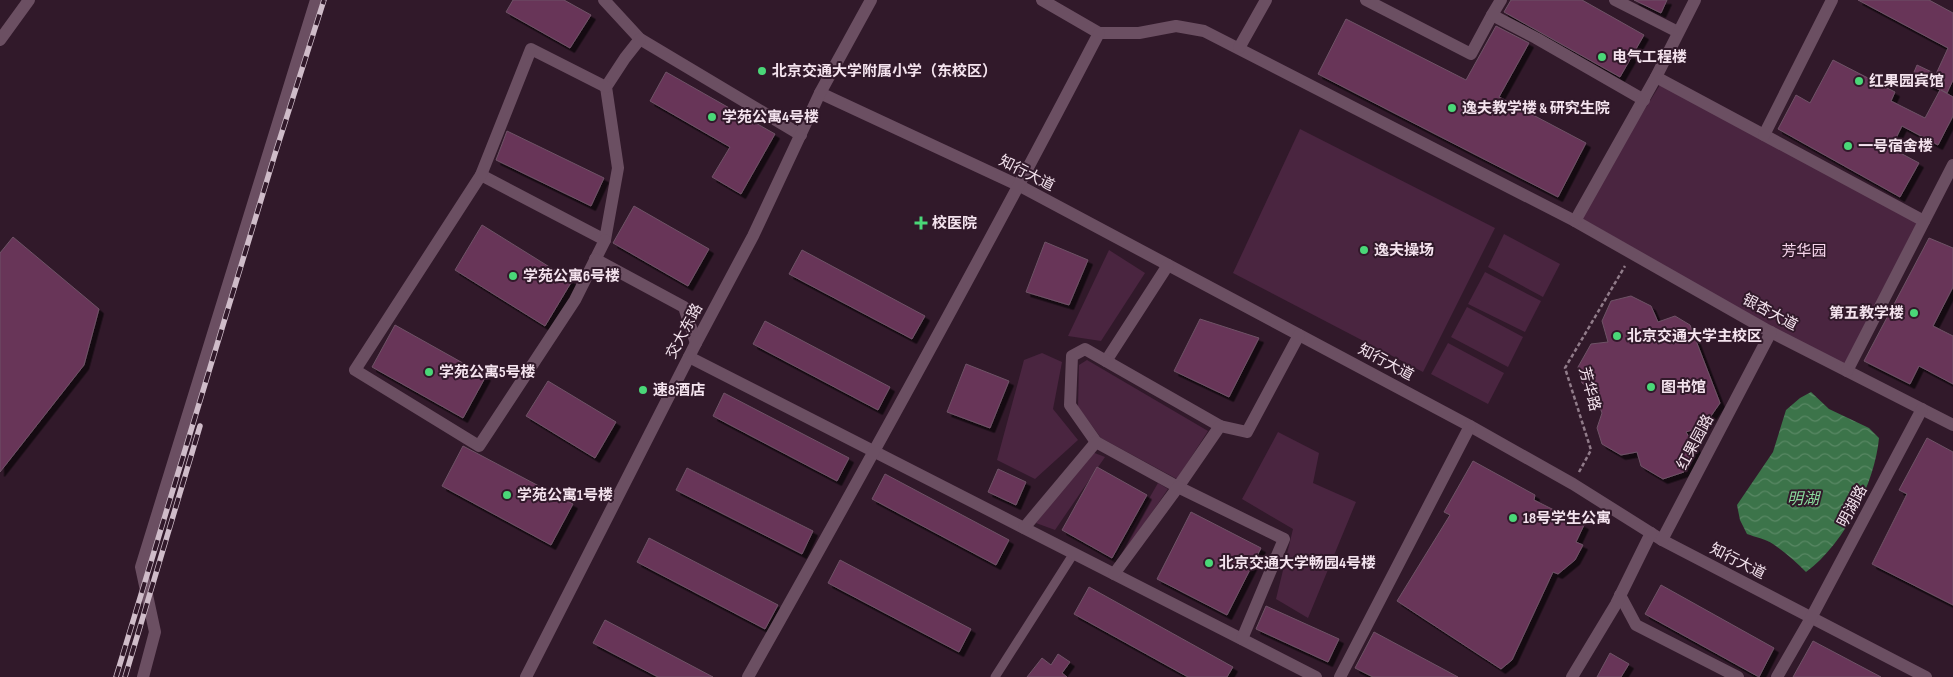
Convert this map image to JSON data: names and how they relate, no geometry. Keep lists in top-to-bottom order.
{
  "streets": {
    "street": [
      "知行大道",
      "银杏大道",
      "交大东路",
      "红果园路",
      "明湖路"
    ],
    "path": ["芳华路"]
  },
  "crossings": [
    ["知行大道", "交大东路"],
    ["知行大道", "芳华路"],
    ["知行大道", "红果园路"],
    ["知行大道", "明湖路"],
    ["银杏大道", "芳华路"],
    ["银杏大道", "红果园路"],
    ["银杏大道", "明湖路"]
  ],
  "water": ["明湖"],
  "parks": ["芳华园"],
  "places": {
    "other": [
      "电气工程楼",
      "北京交通大学附属小学（东校区）",
      "红果园宾馆",
      "逸夫教学楼 & 研究生院",
      "学苑公寓4号楼",
      "一号宿舍楼",
      "逸夫操场",
      "学苑公寓6号楼",
      "第五教学楼",
      "北京交通大学主校区",
      "学苑公寓5号楼",
      "图书馆",
      "速8酒店",
      "学苑公寓1号楼",
      "18号学生公寓",
      "北京交通大学畅园4号楼"
    ],
    "health": ["校医院"]
  }
}
